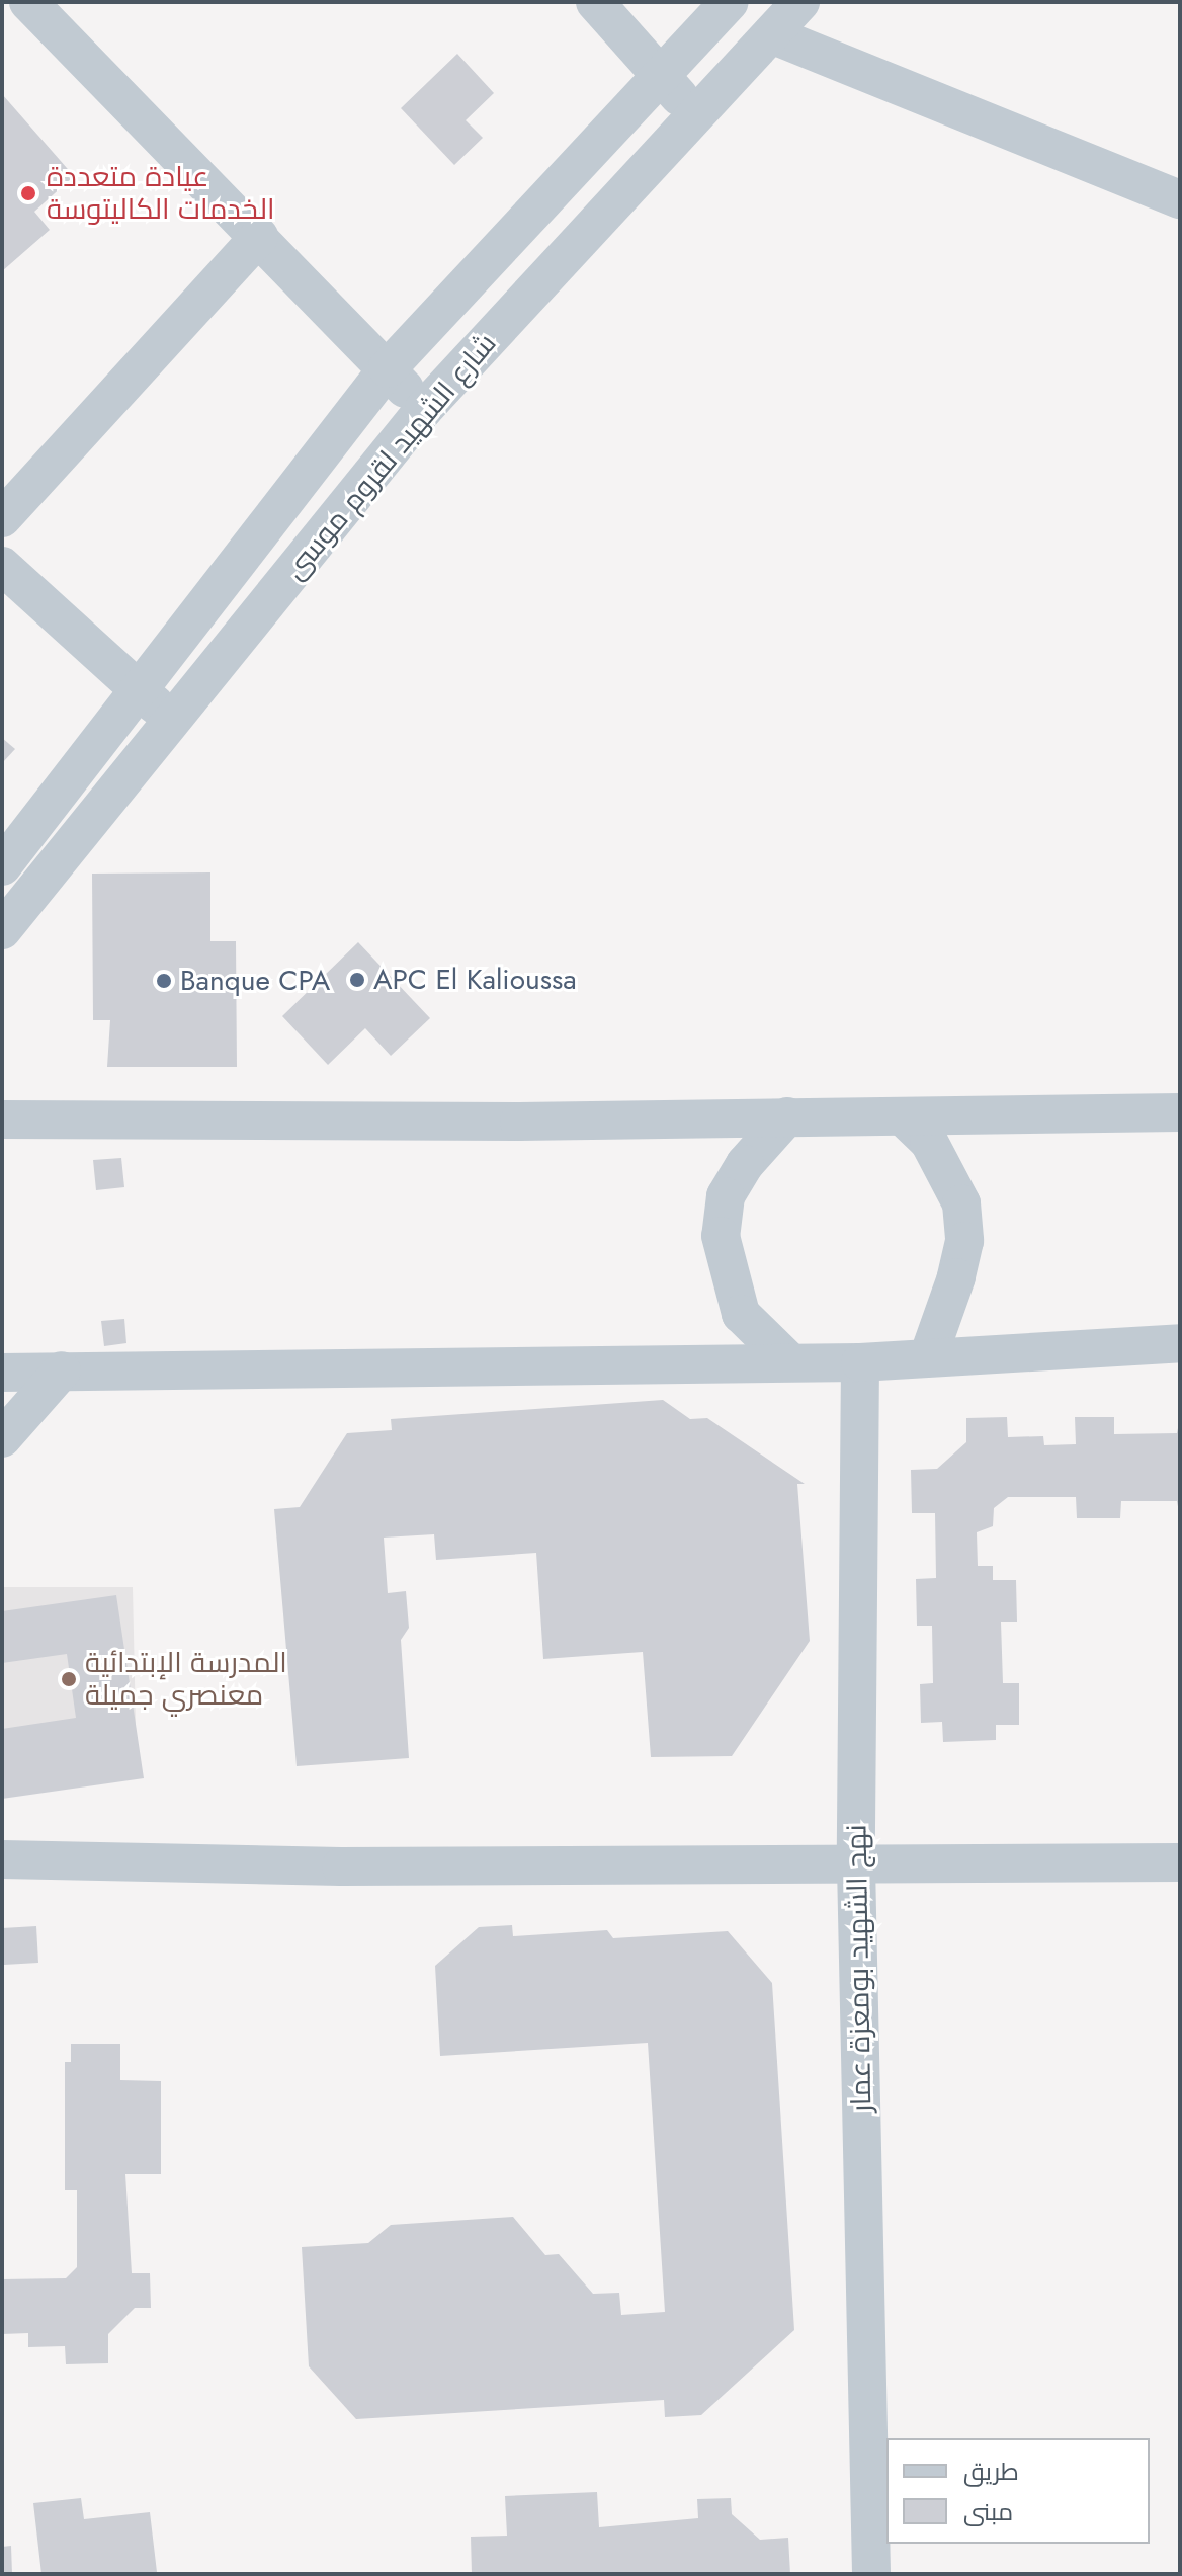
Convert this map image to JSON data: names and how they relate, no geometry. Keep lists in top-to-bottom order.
{
  "streets": {
    "street": ["شارع الشهيد لقروم موسى", "نهج الشهيد بومعزة عمار"]
  },
  "places": [
    "عيادة متعددة الخدمات الكاليتوسة",
    "APC El Kalioussa",
    "Banque CPA",
    "المدرسة الإبتدائية معنصري جميلة"
  ],
  "legend": ["طريق", "مبنى"]
}
